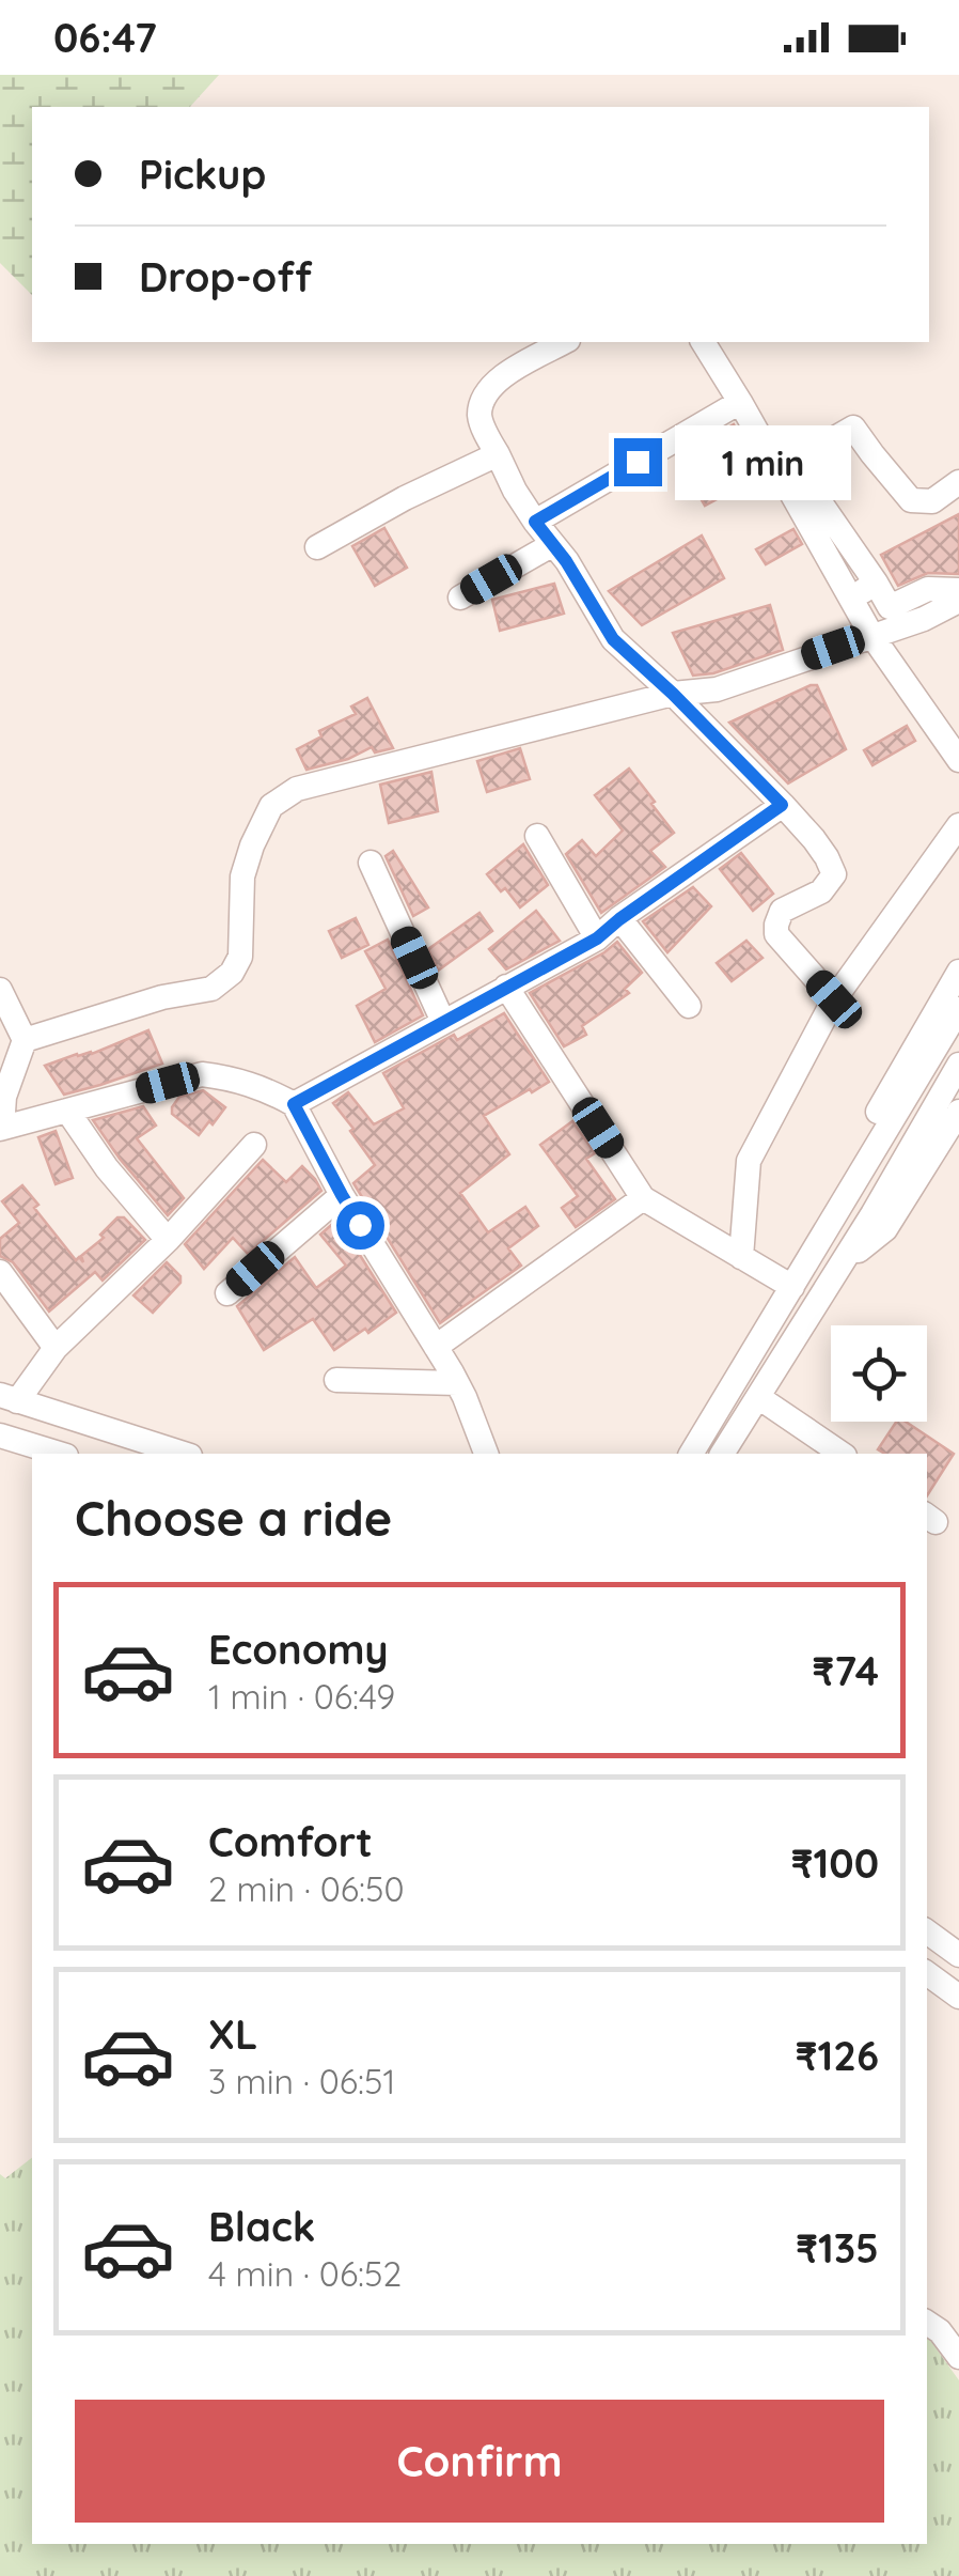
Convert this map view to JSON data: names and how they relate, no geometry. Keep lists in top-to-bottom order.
{
  "page": {
    "status": "06:47",
    "banner": ["Pickup", "Drop-off"],
    "bubble": "1 min",
    "heading": "Choose a ride",
    "list": [
      {
        "name": "Economy",
        "note": "1 min · 06:49",
        "value": "₹74"
      },
      {
        "name": "Comfort",
        "note": "2 min · 06:50",
        "value": "₹100"
      },
      {
        "name": "XL",
        "note": "3 min · 06:51",
        "value": "₹126"
      },
      {
        "name": "Black",
        "note": "4 min · 06:52",
        "value": "₹135"
      }
    ],
    "buttons": "Confirm"
  }
}
